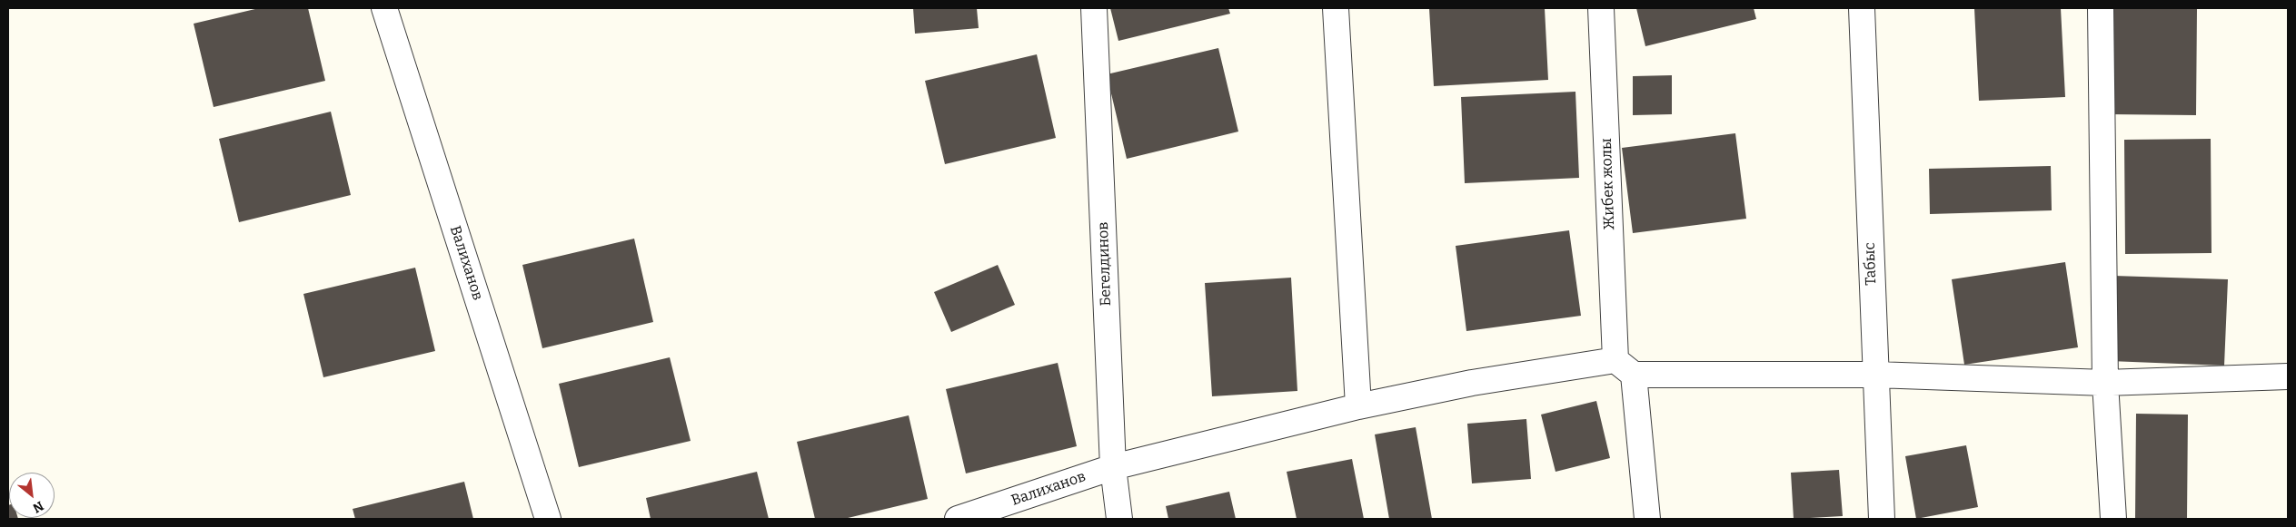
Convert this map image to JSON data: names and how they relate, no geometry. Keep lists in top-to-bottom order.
{
  "streets": {
    "street": [
      "Жибек жолы",
      "Валиханов",
      "Бегелдинов",
      "Табыс"
    ]
  },
  "crossings": [
    ["Жибек жолы", "Валиханов"],
    ["Валиханов", "Бегелдинов"],
    ["Валиханов", "Табыс"]
  ],
  "north": "bottom right"
}
